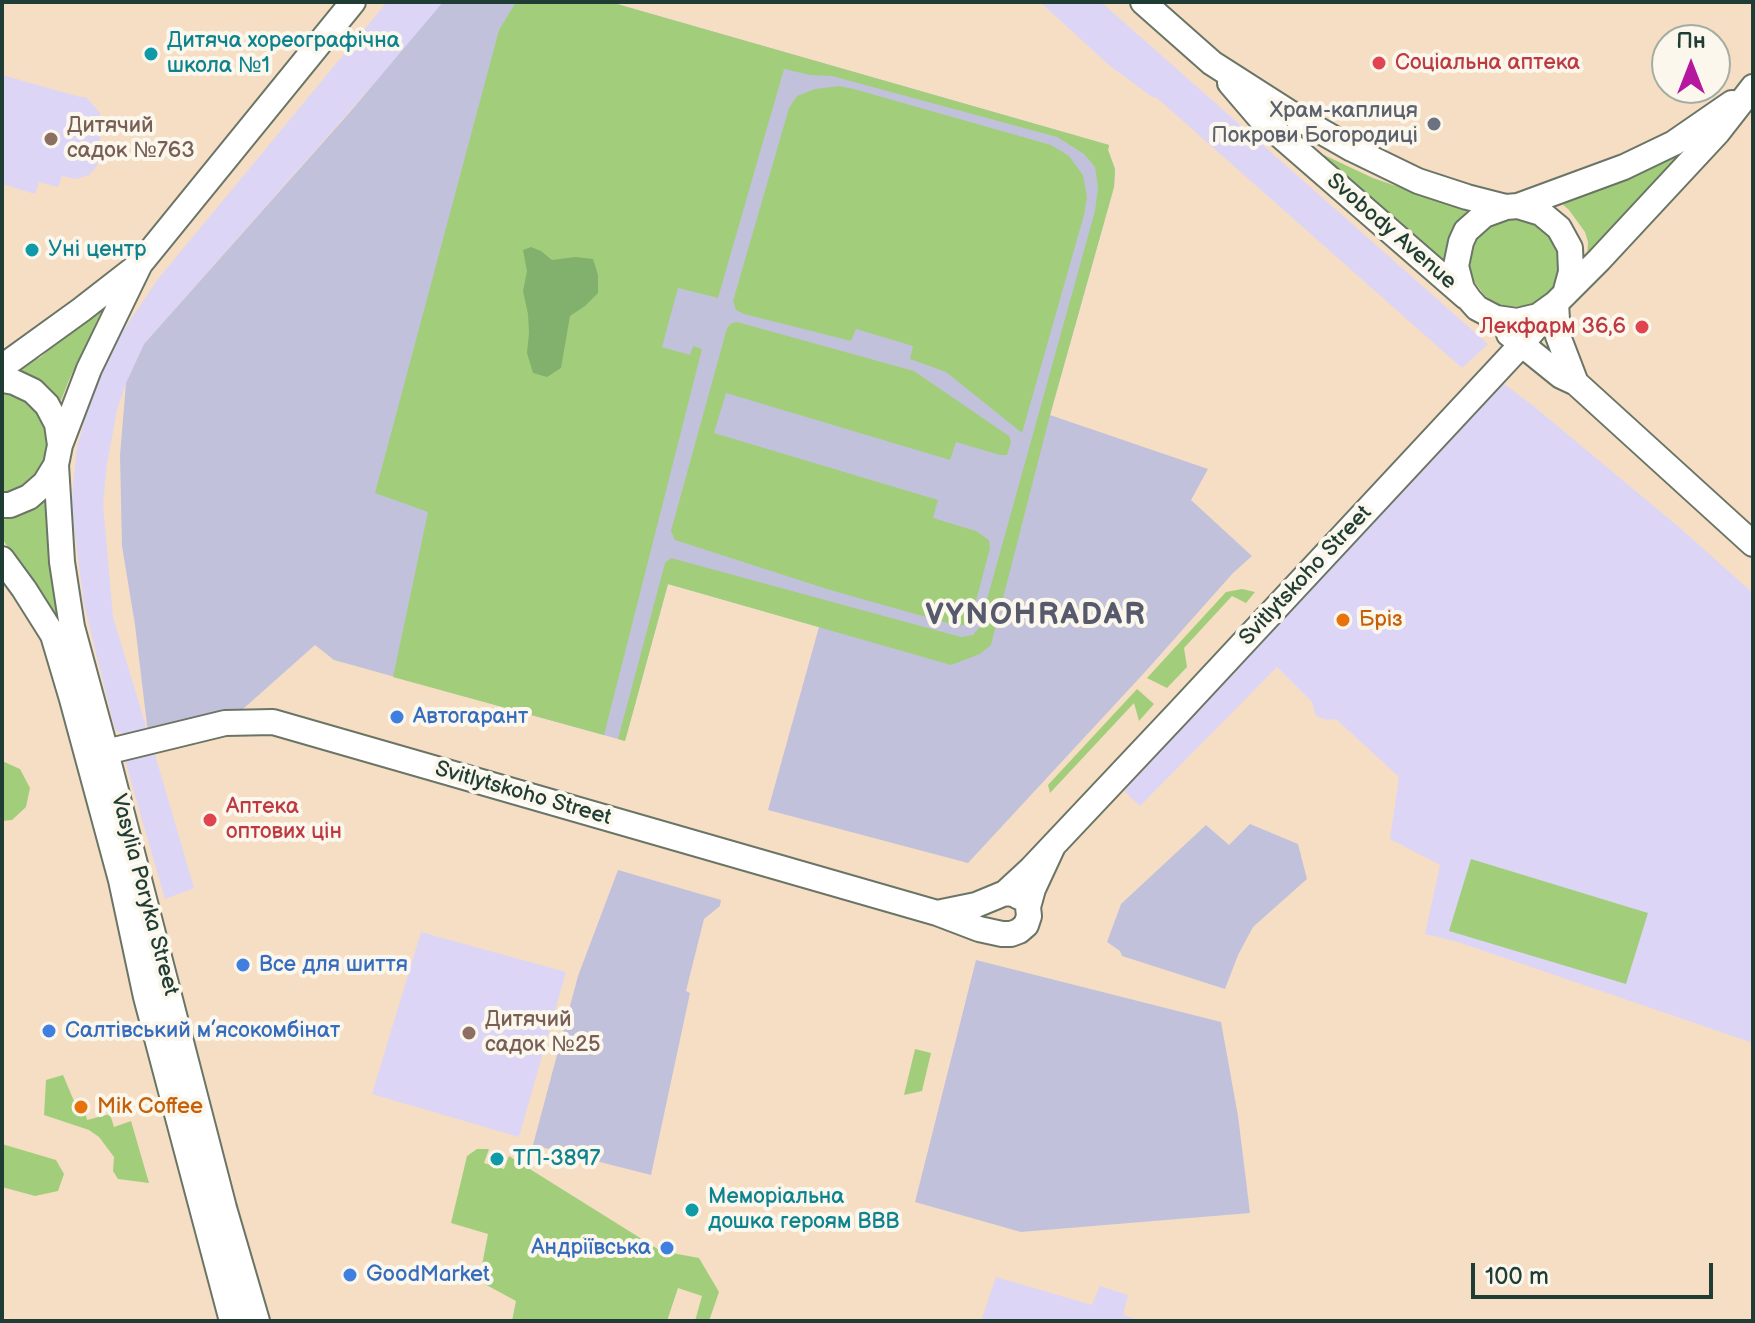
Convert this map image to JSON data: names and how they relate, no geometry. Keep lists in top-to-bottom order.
{
  "streets": {
    "street": ["Svobody Avenue", "Svitlytskoho Street", "Vasylia Poryka Street"]
  },
  "crossings": [
    ["Svobody Avenue", "Svitlytskoho Street"],
    ["Svitlytskoho Street", "Vasylia Poryka Street"]
  ],
  "districts": ["VYNOHRADAR"],
  "places": [
    "Дитяча хореографічна школа №1",
    "Соціальна аптека",
    "Храм-каплиця Покрови Богородиці",
    "Дитячий садок №763",
    "Уні центр",
    "Лекфарм 36,6",
    "Бріз",
    "Автогарант",
    "Аптека оптових цін",
    "Все для шиття",
    "Салтівський м’ясокомбінат",
    "Дитячий садок №25",
    "Mik Coffee",
    "ТП-3897",
    "Меморіальна дошка героям ВВВ",
    "Андріївська",
    "GoodMarket"
  ],
  "scale_bar": "100 m",
  "north": "top"
}
